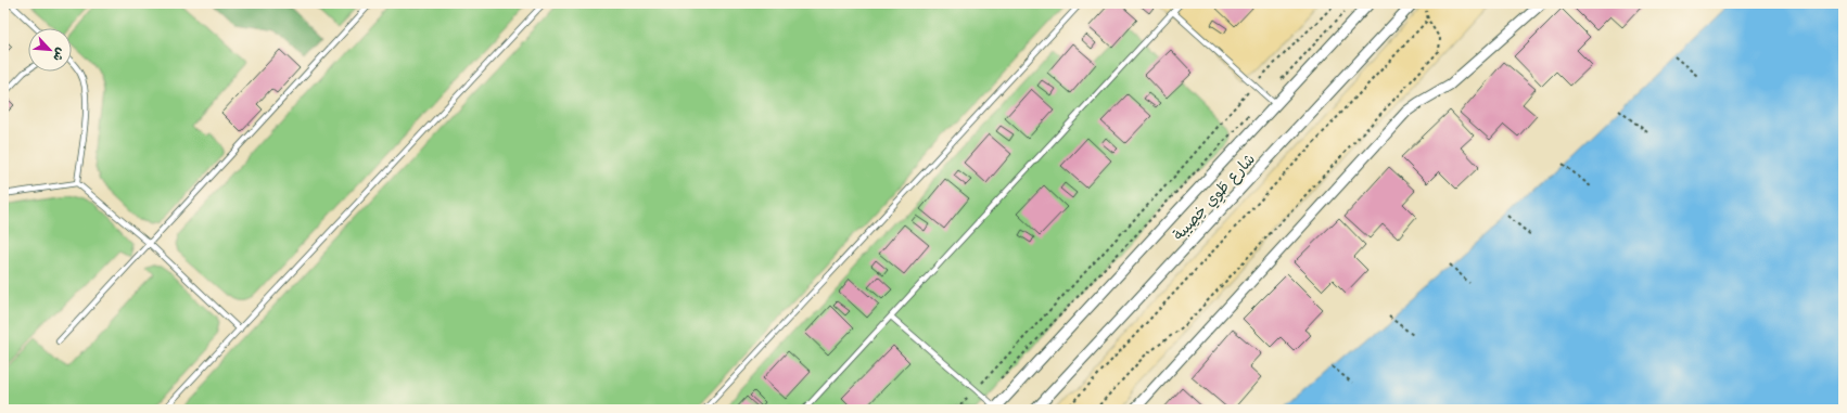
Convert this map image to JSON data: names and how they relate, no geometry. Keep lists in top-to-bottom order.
{
  "streets": {
    "street": ["شارع طَوِي خِصِيبة"]
  },
  "north": "bottom right"
}
